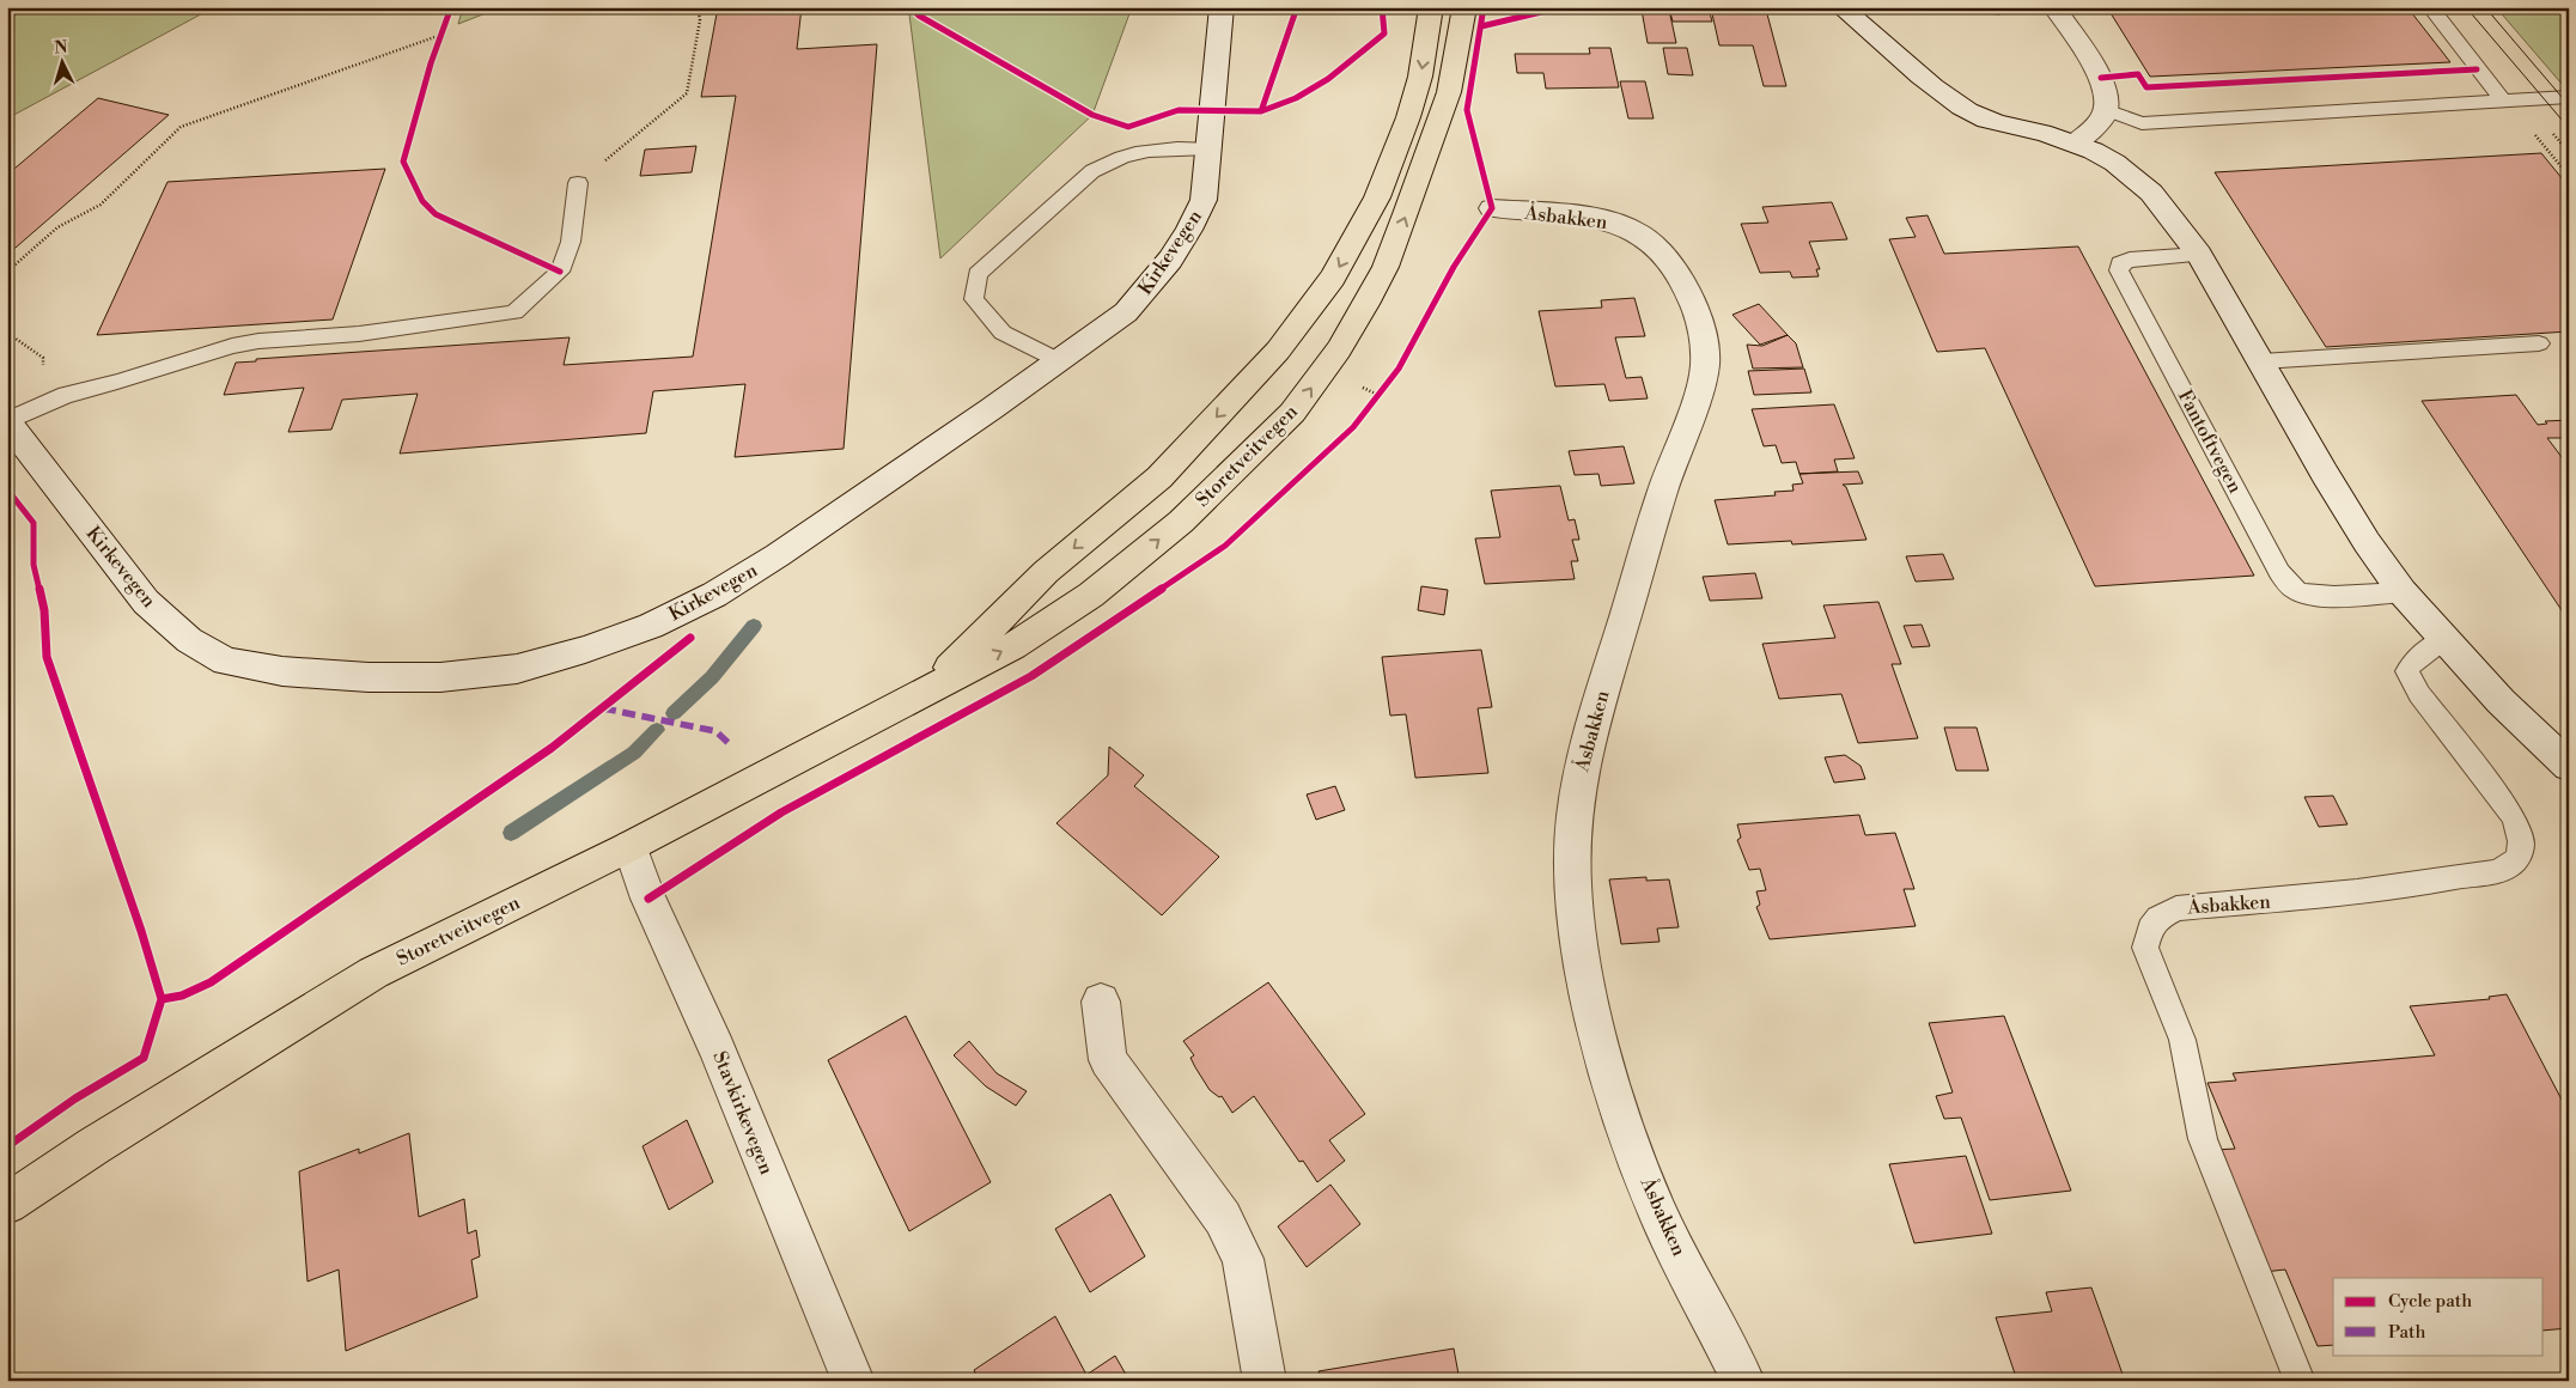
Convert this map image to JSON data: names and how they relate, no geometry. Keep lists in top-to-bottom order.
{
  "streets": {
    "main road": ["Storetveitvegen"],
    "street": ["Åsbakken", "Kirkevegen", "Stavkirkevegen"],
    "lane": ["Fantoftvegen"]
  },
  "crossings": [
    ["Storetveitvegen", "Stavkirkevegen"]
  ],
  "legend": ["Cycle path", "Path"],
  "north": "top"
}
